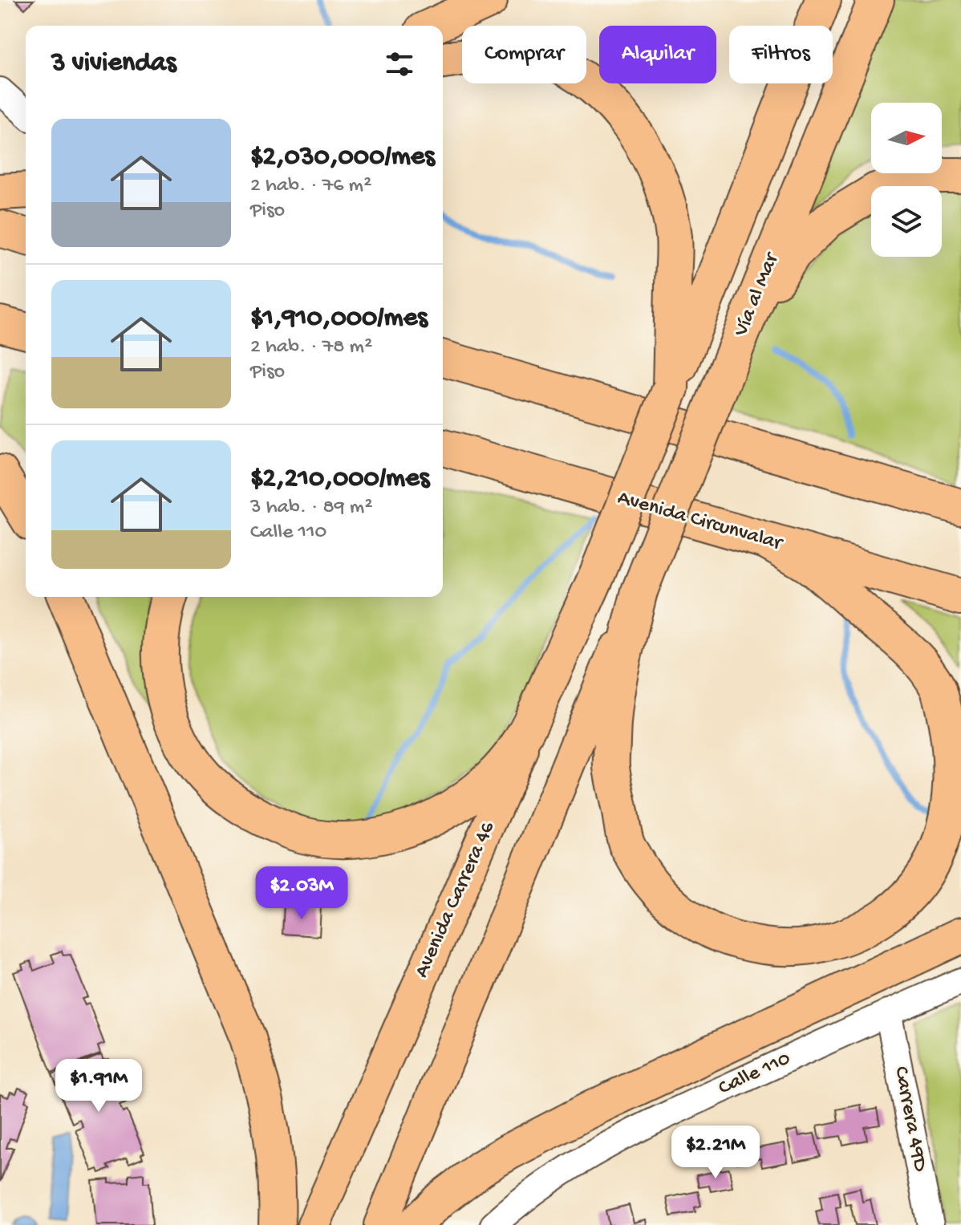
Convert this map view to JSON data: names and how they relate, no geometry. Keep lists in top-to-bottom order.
{
  "streets": {
    "highway": ["Vía al Mar", "Avenida Circunvalar"],
    "main road": ["Avenida Carrera 46"],
    "street": ["Calle 110", "Carrera 49D"]
  },
  "crossings": [
    ["Vía al Mar", "Avenida Circunvalar"],
    ["Calle 110", "Carrera 49D"]
  ],
  "north": "right",
  "page": {
    "chip": ["Comprar", "Alquilar", "Filtros"],
    "heading": "3 viviendas",
    "list": [
      {
        "name": "$2,030,000/mes",
        "note": "2 hab. · 76 m² · Piso"
      },
      {
        "name": "$1,910,000/mes",
        "note": "2 hab. · 78 m² · Piso"
      },
      {
        "name": "$2,210,000/mes",
        "note": "3 hab. · 89 m² · Calle 110"
      }
    ],
    "price": ["$2.03M", "$1.91M", "$2.21M"]
  }
}
